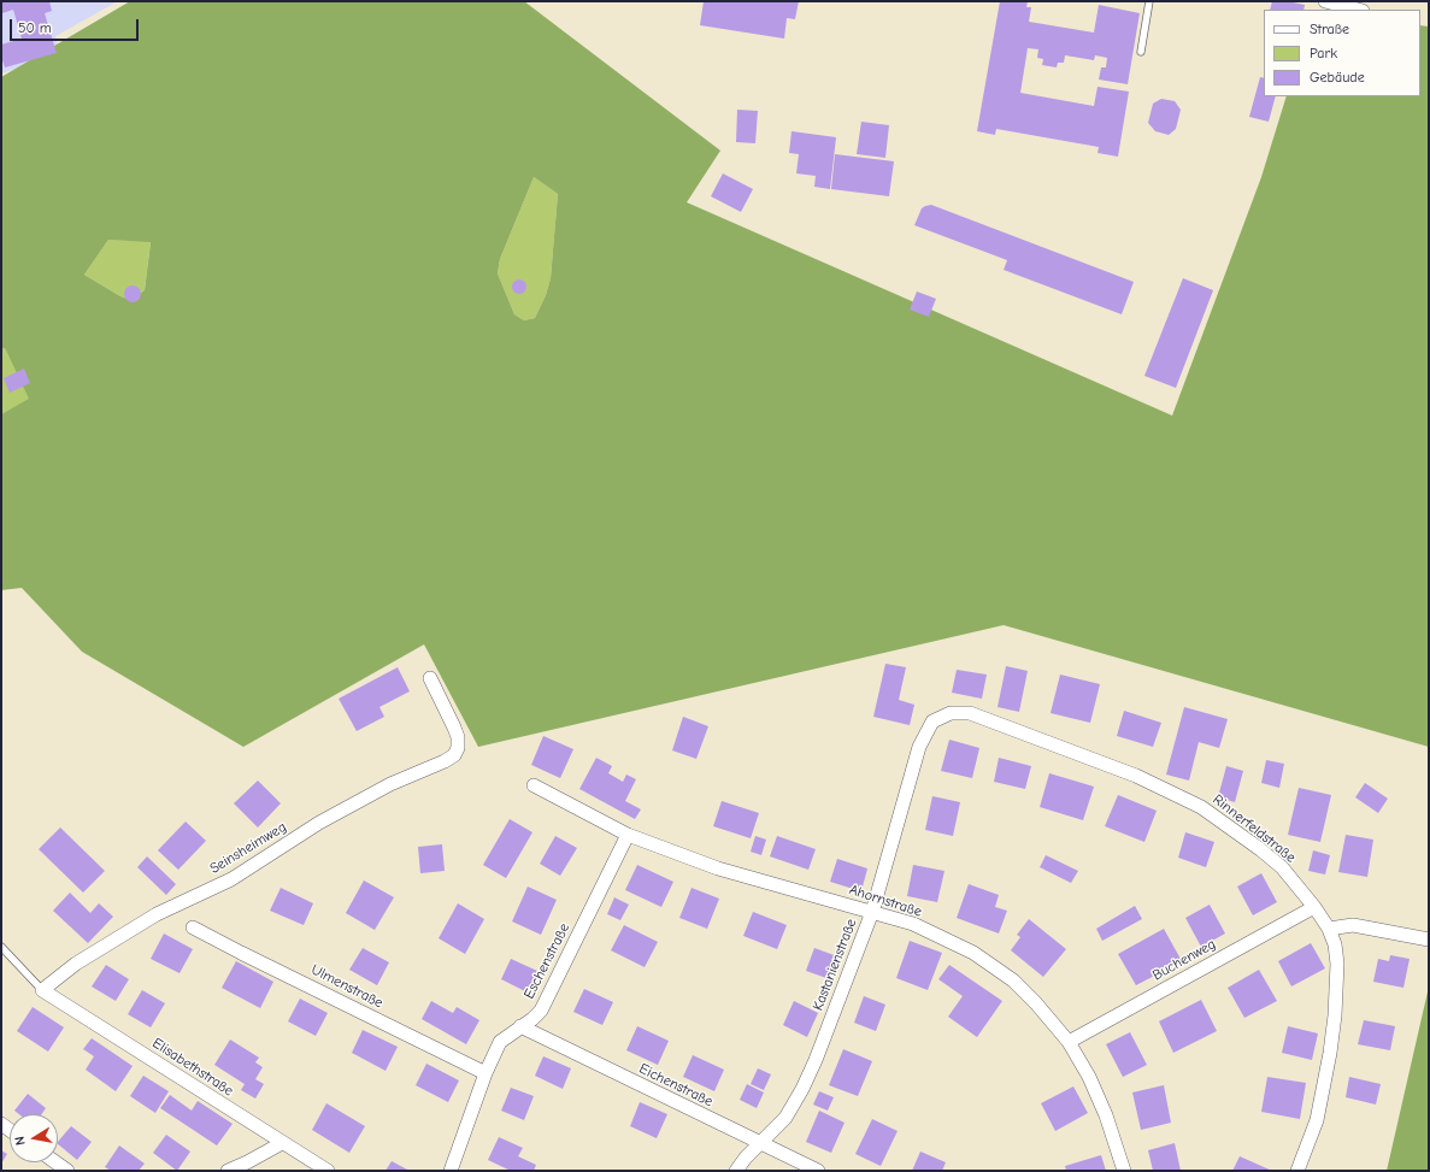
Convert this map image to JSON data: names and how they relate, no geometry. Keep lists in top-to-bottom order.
{
  "streets": {
    "street": [
      "Rinnerfeldstraße",
      "Seinsheimweg",
      "Ahornstraße",
      "Buchenweg",
      "Eschenstraße",
      "Kastanienstraße",
      "Ulmenstraße",
      "Elisabethstraße",
      "Eichenstraße"
    ]
  },
  "crossings": [
    ["Rinnerfeldstraße", "Buchenweg"],
    ["Rinnerfeldstraße", "Kastanienstraße"],
    ["Seinsheimweg", "Elisabethstraße"],
    ["Ahornstraße", "Buchenweg"],
    ["Ahornstraße", "Eschenstraße"],
    ["Ahornstraße", "Kastanienstraße"],
    ["Eschenstraße", "Ulmenstraße"],
    ["Eschenstraße", "Eichenstraße"],
    ["Kastanienstraße", "Eichenstraße"]
  ],
  "legend": ["Straße", "Park", "Gebäude"],
  "scale_bar": "50 m",
  "north": "left"
}
